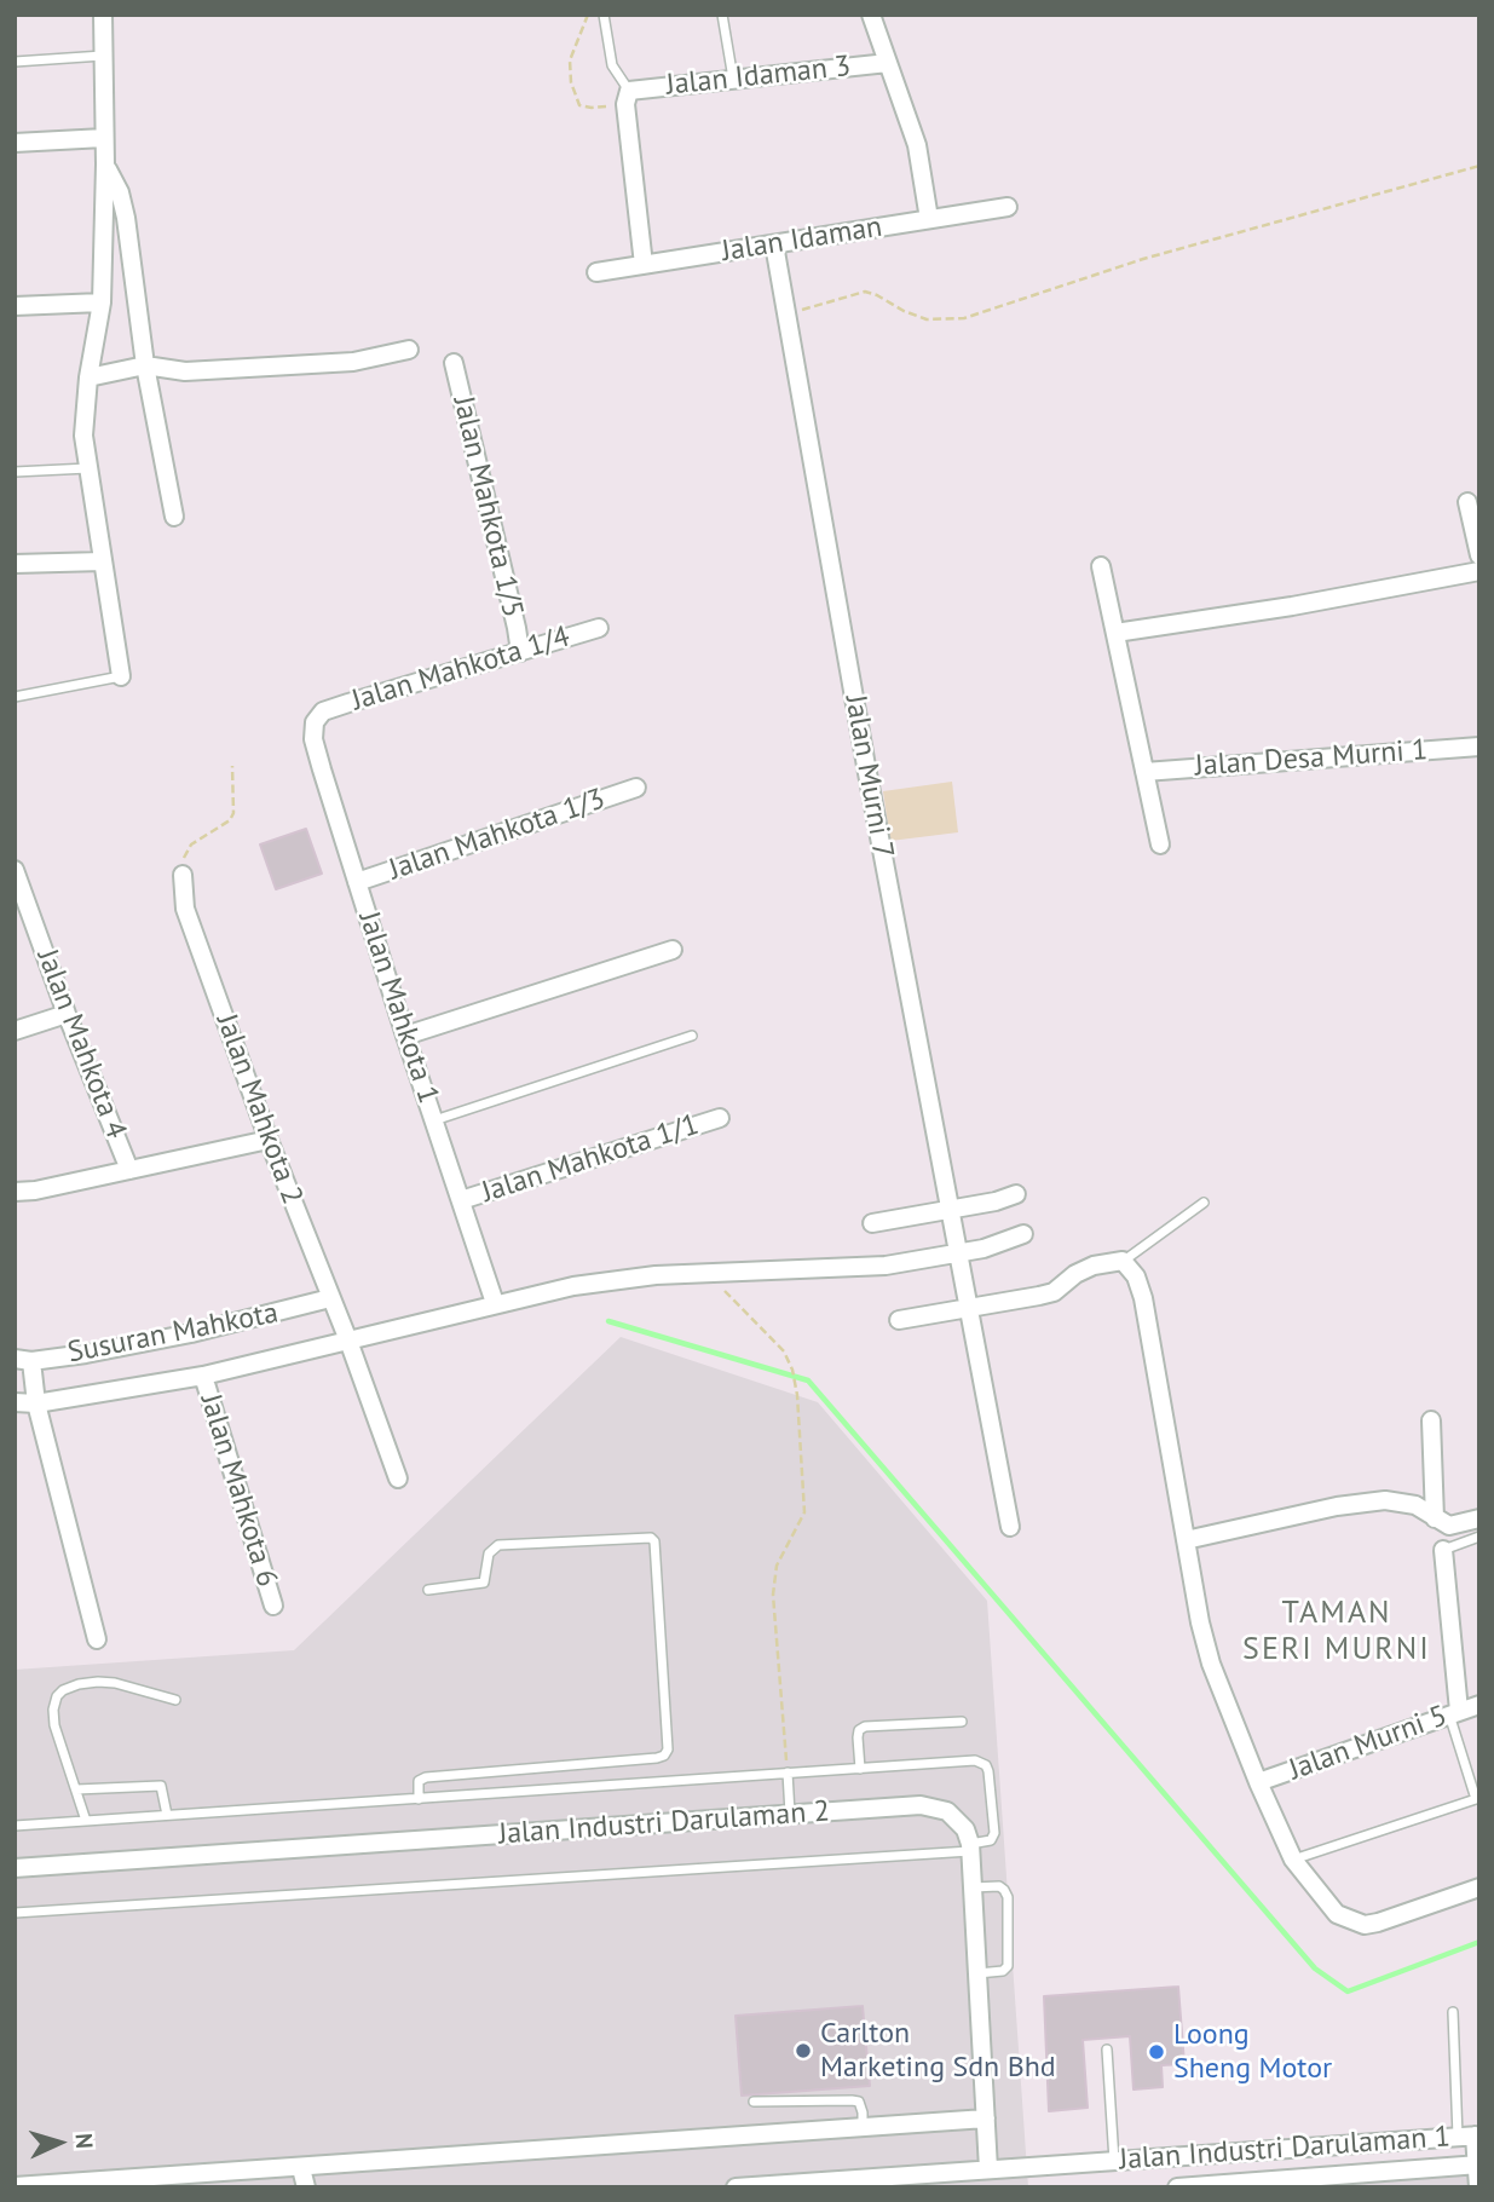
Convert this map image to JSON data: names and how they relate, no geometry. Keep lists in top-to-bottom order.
{
  "streets": {
    "street": [
      "Jalan Idaman 3",
      "Jalan Idaman",
      "Jalan Mahkota 1/5",
      "Jalan Mahkota 1/4",
      "Jalan Desa Murni 1",
      "Jalan Murni 7",
      "Jalan Mahkota 1/3",
      "Jalan Mahkota 1",
      "Jalan Mahkota 4",
      "Jalan Mahkota 2",
      "Jalan Mahkota 1/1",
      "Susuran Mahkota",
      "Jalan Mahkota 6",
      "Jalan Murni 5",
      "Jalan Industri Darulaman 2",
      "Jalan Industri Darulaman 1"
    ]
  },
  "crossings": [
    ["Jalan Idaman", "Jalan Murni 7"],
    ["Jalan Mahkota 1/5", "Jalan Mahkota 1/4"],
    ["Jalan Mahkota 1/4", "Jalan Mahkota 1"],
    ["Jalan Mahkota 1/3", "Jalan Mahkota 1"],
    ["Jalan Mahkota 1", "Jalan Mahkota 1/1"],
    ["Jalan Mahkota 2", "Susuran Mahkota"]
  ],
  "districts": ["TAMAN SERI MURNI"],
  "places": ["Carlton Marketing Sdn Bhd", "Loong Sheng Motor"],
  "north": "right"
}
